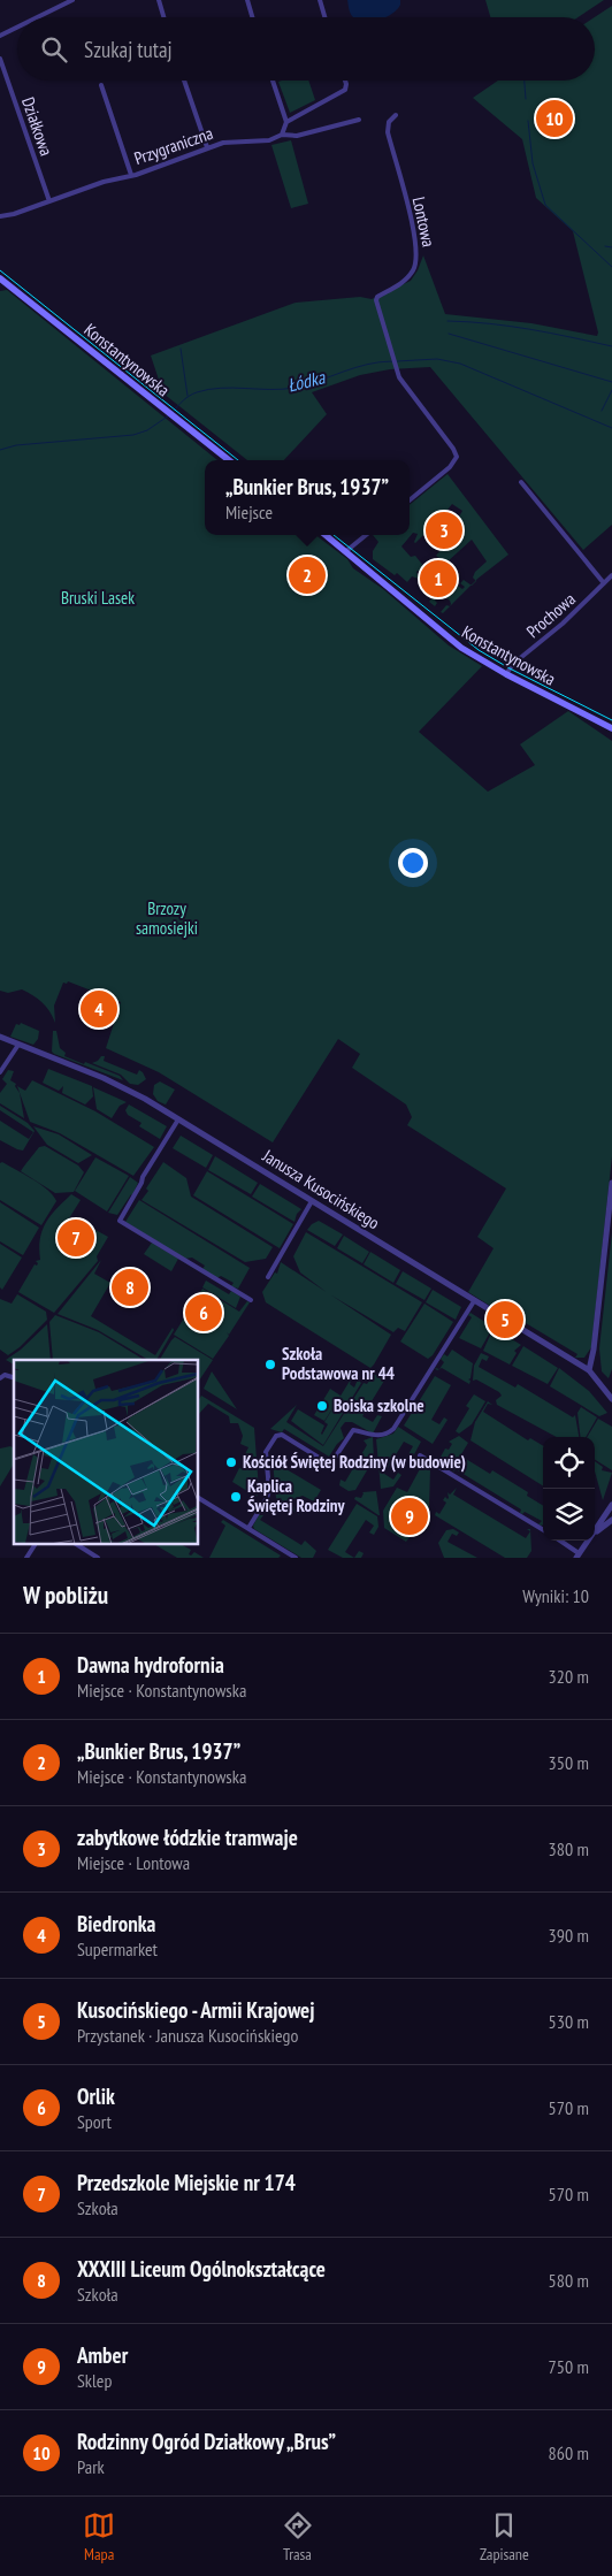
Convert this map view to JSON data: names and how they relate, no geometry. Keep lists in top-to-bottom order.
{
  "streets": {
    "main road": ["Konstantynowska"],
    "street": [
      "Działkowa",
      "Przygraniczna",
      "Lontowa",
      "Prochowa",
      "Janusza Kusocińskiego"
    ]
  },
  "crossings": [
    ["Działkowa", "Przygraniczna"],
    ["Konstantynowska", "Prochowa"]
  ],
  "water": ["Łódka"],
  "parks": ["Bruski Lasek", "Brzozy samosiejki"],
  "places": [
    "Szkoła Podstawowa nr 44",
    "Boiska szkolne",
    "Kościół Świętej Rodziny (w budowie)",
    "Kaplica Świętej Rodziny"
  ],
  "page": {
    "search": "Szukaj tutaj",
    "pins": [
      "10",
      "3",
      "2",
      "1",
      "4",
      "7",
      "8",
      "6",
      "5",
      "9"
    ],
    "popup": ["„Bunkier Brus, 1937”", "Miejsce"],
    "heading": ["W pobliżu", "Wyniki: 10"],
    "list": [
      {
        "mark": "1",
        "name": "Dawna hydrofornia",
        "note": "Miejsce · Konstantynowska",
        "value": "320 m"
      },
      {
        "mark": "2",
        "name": "„Bunkier Brus, 1937”",
        "note": "Miejsce · Konstantynowska",
        "value": "350 m"
      },
      {
        "mark": "3",
        "name": "zabytkowe łódzkie tramwaje",
        "note": "Miejsce · Lontowa",
        "value": "380 m"
      },
      {
        "mark": "4",
        "name": "Biedronka",
        "note": "Supermarket",
        "value": "390 m"
      },
      {
        "mark": "5",
        "name": "Kusocińskiego - Armii Krajowej",
        "note": "Przystanek · Janusza Kusocińskiego",
        "value": "530 m"
      },
      {
        "mark": "6",
        "name": "Orlik",
        "note": "Sport",
        "value": "570 m"
      },
      {
        "mark": "7",
        "name": "Przedszkole Miejskie nr 174",
        "note": "Szkoła",
        "value": "570 m"
      },
      {
        "mark": "8",
        "name": "XXXIII Liceum Ogólnokształcące",
        "note": "Szkoła",
        "value": "580 m"
      },
      {
        "mark": "9",
        "name": "Amber",
        "note": "Sklep",
        "value": "750 m"
      },
      {
        "mark": "10",
        "name": "Rodzinny Ogród Działkowy „Brus”",
        "note": "Park",
        "value": "860 m"
      }
    ],
    "nav": ["Mapa", "Trasa", "Zapisane"]
  }
}
